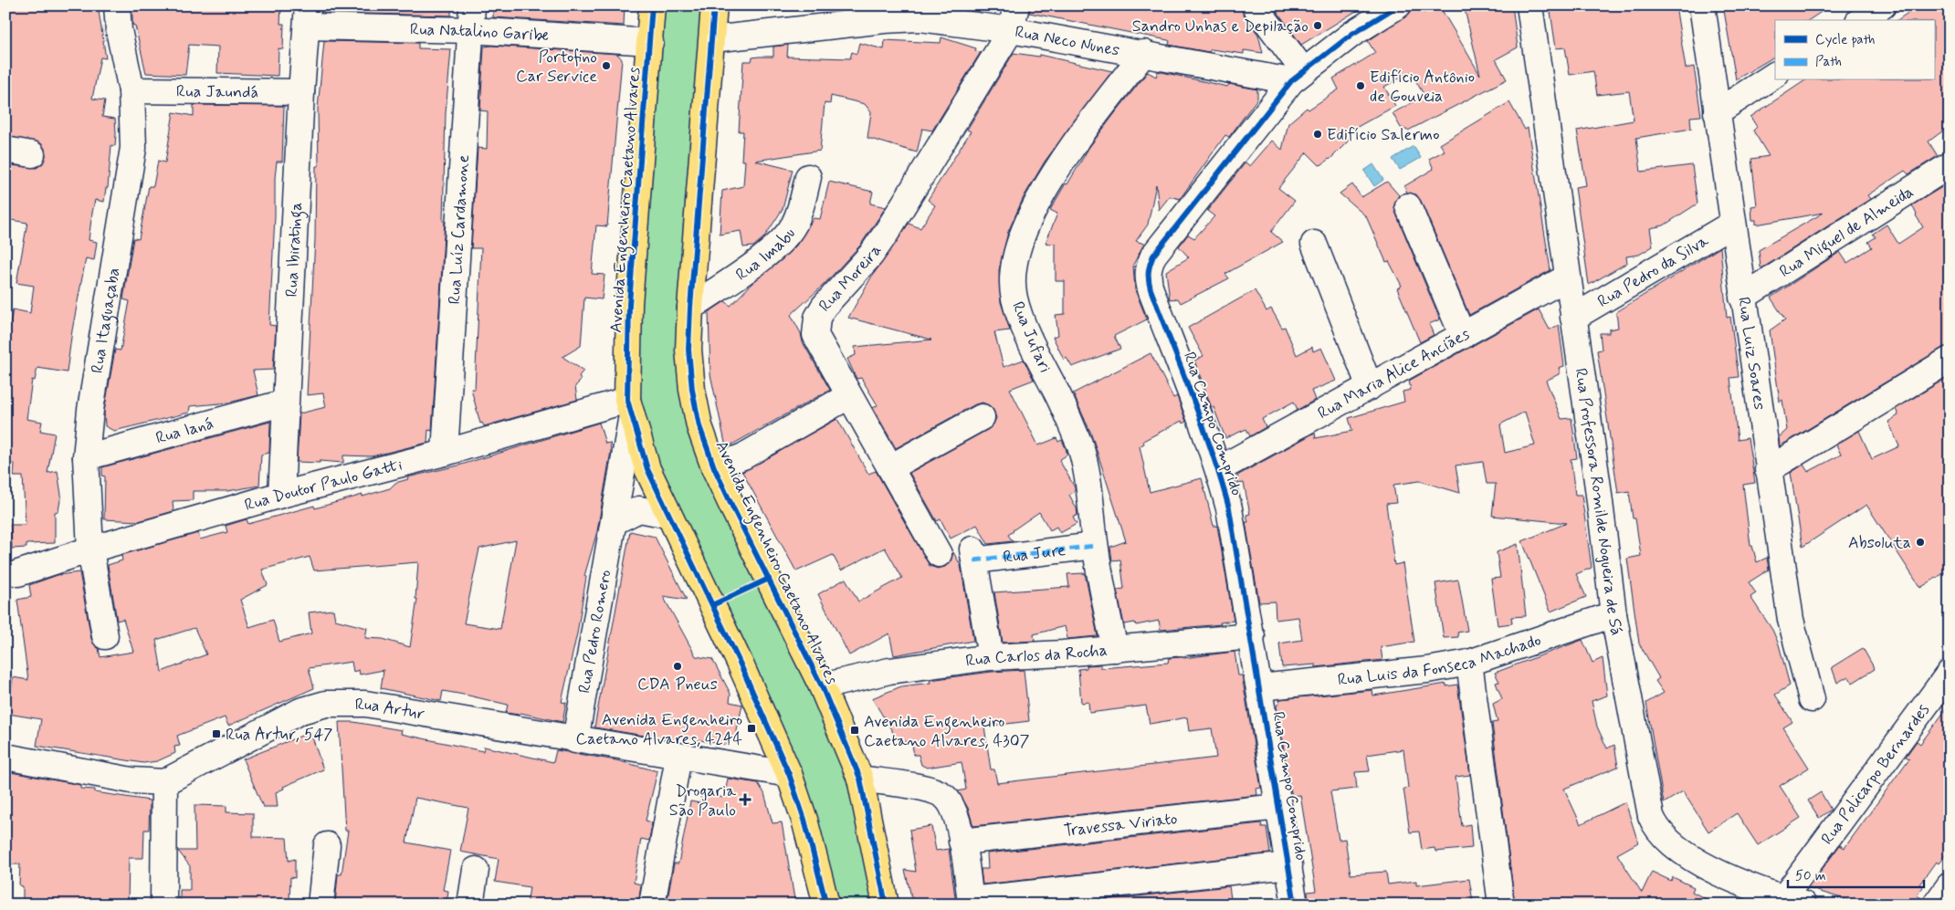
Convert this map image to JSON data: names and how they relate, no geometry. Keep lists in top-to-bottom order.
{
  "streets": {
    "main road": ["Avenida Engenheiro Caetano Alvares"],
    "street": [
      "Rua Natalino Garibe",
      "Rua Neco Nunes",
      "Rua Jaundá",
      "Rua Luíz Cardamone",
      "Rua Miguel de Almeida",
      "Rua Ibiratinga",
      "Rua Imabu",
      "Rua Pedro da Silva",
      "Rua Moreira",
      "Rua Itaguaçaba",
      "Rua Jufari",
      "Rua Luiz Soares",
      "Rua Maria Alice Anciães",
      "Rua Campo Comprido",
      "Rua Ianá",
      "Rua Doutor Paulo Gatti",
      "Rua Professora Romilde Nogueira de Sá",
      "Rua Jure",
      "Rua Pedro Romero",
      "Rua Carlos da Rocha",
      "Rua Luis da Fonseca Machado",
      "Rua Artur",
      "Rua Policarpo Bernardes",
      "Travessa Viriato"
    ]
  },
  "crossings": [
    ["Rua Natalino Garibe", "Avenida Engenheiro Caetano Alvares"],
    ["Rua Natalino Garibe", "Rua Luíz Cardamone"],
    ["Rua Natalino Garibe", "Rua Ibiratinga"],
    ["Rua Neco Nunes", "Avenida Engenheiro Caetano Alvares"],
    ["Rua Neco Nunes", "Rua Moreira"],
    ["Rua Neco Nunes", "Rua Jufari"],
    ["Rua Neco Nunes", "Rua Campo Comprido"],
    ["Rua Jaundá", "Rua Ibiratinga"],
    ["Rua Jaundá", "Rua Itaguaçaba"],
    ["Avenida Engenheiro Caetano Alvares", "Rua Imabu"],
    ["Avenida Engenheiro Caetano Alvares", "Rua Doutor Paulo Gatti"],
    ["Avenida Engenheiro Caetano Alvares", "Rua Pedro Romero"],
    ["Avenida Engenheiro Caetano Alvares", "Rua Carlos da Rocha"],
    ["Avenida Engenheiro Caetano Alvares", "Rua Artur"],
    ["Rua Luíz Cardamone", "Rua Doutor Paulo Gatti"],
    ["Rua Miguel de Almeida", "Rua Luiz Soares"],
    ["Rua Ibiratinga", "Rua Ianá"],
    ["Rua Ibiratinga", "Rua Doutor Paulo Gatti"],
    ["Rua Pedro da Silva", "Rua Luiz Soares"],
    ["Rua Pedro da Silva", "Rua Professora Romilde Nogueira de Sá"],
    ["Rua Itaguaçaba", "Rua Ianá"],
    ["Rua Itaguaçaba", "Rua Doutor Paulo Gatti"],
    ["Rua Jufari", "Rua Jure"],
    ["Rua Jufari", "Rua Carlos da Rocha"],
    ["Rua Maria Alice Anciães", "Rua Campo Comprido"],
    ["Rua Maria Alice Anciães", "Rua Professora Romilde Nogueira de Sá"],
    ["Rua Campo Comprido", "Rua Carlos da Rocha"],
    ["Rua Campo Comprido", "Rua Luis da Fonseca Machado"],
    ["Rua Campo Comprido", "Travessa Viriato"],
    ["Rua Doutor Paulo Gatti", "Rua Pedro Romero"],
    ["Rua Professora Romilde Nogueira de Sá", "Rua Luis da Fonseca Machado"],
    ["Rua Professora Romilde Nogueira de Sá", "Rua Policarpo Bernardes"],
    ["Rua Jure", "Rua Carlos da Rocha"],
    ["Rua Pedro Romero", "Rua Artur"]
  ],
  "places": {
    "other": [
      "Sandro Unhas e Depilação",
      "Portofino Car Service",
      "Edifício Antônio de Gouveia",
      "Edifício Salermo",
      "Absoluta",
      "CDA Pneus"
    ],
    "transit": ["Avenida Engenheiro Caetano Alvares, 4244", "Avenida Engenheiro Caetano Alvares, 4307", "Rua Artur, 547"],
    "health": ["Drogaria São Paulo"]
  },
  "legend": ["Cycle path", "Path"],
  "scale_bar": "50 m"
}
